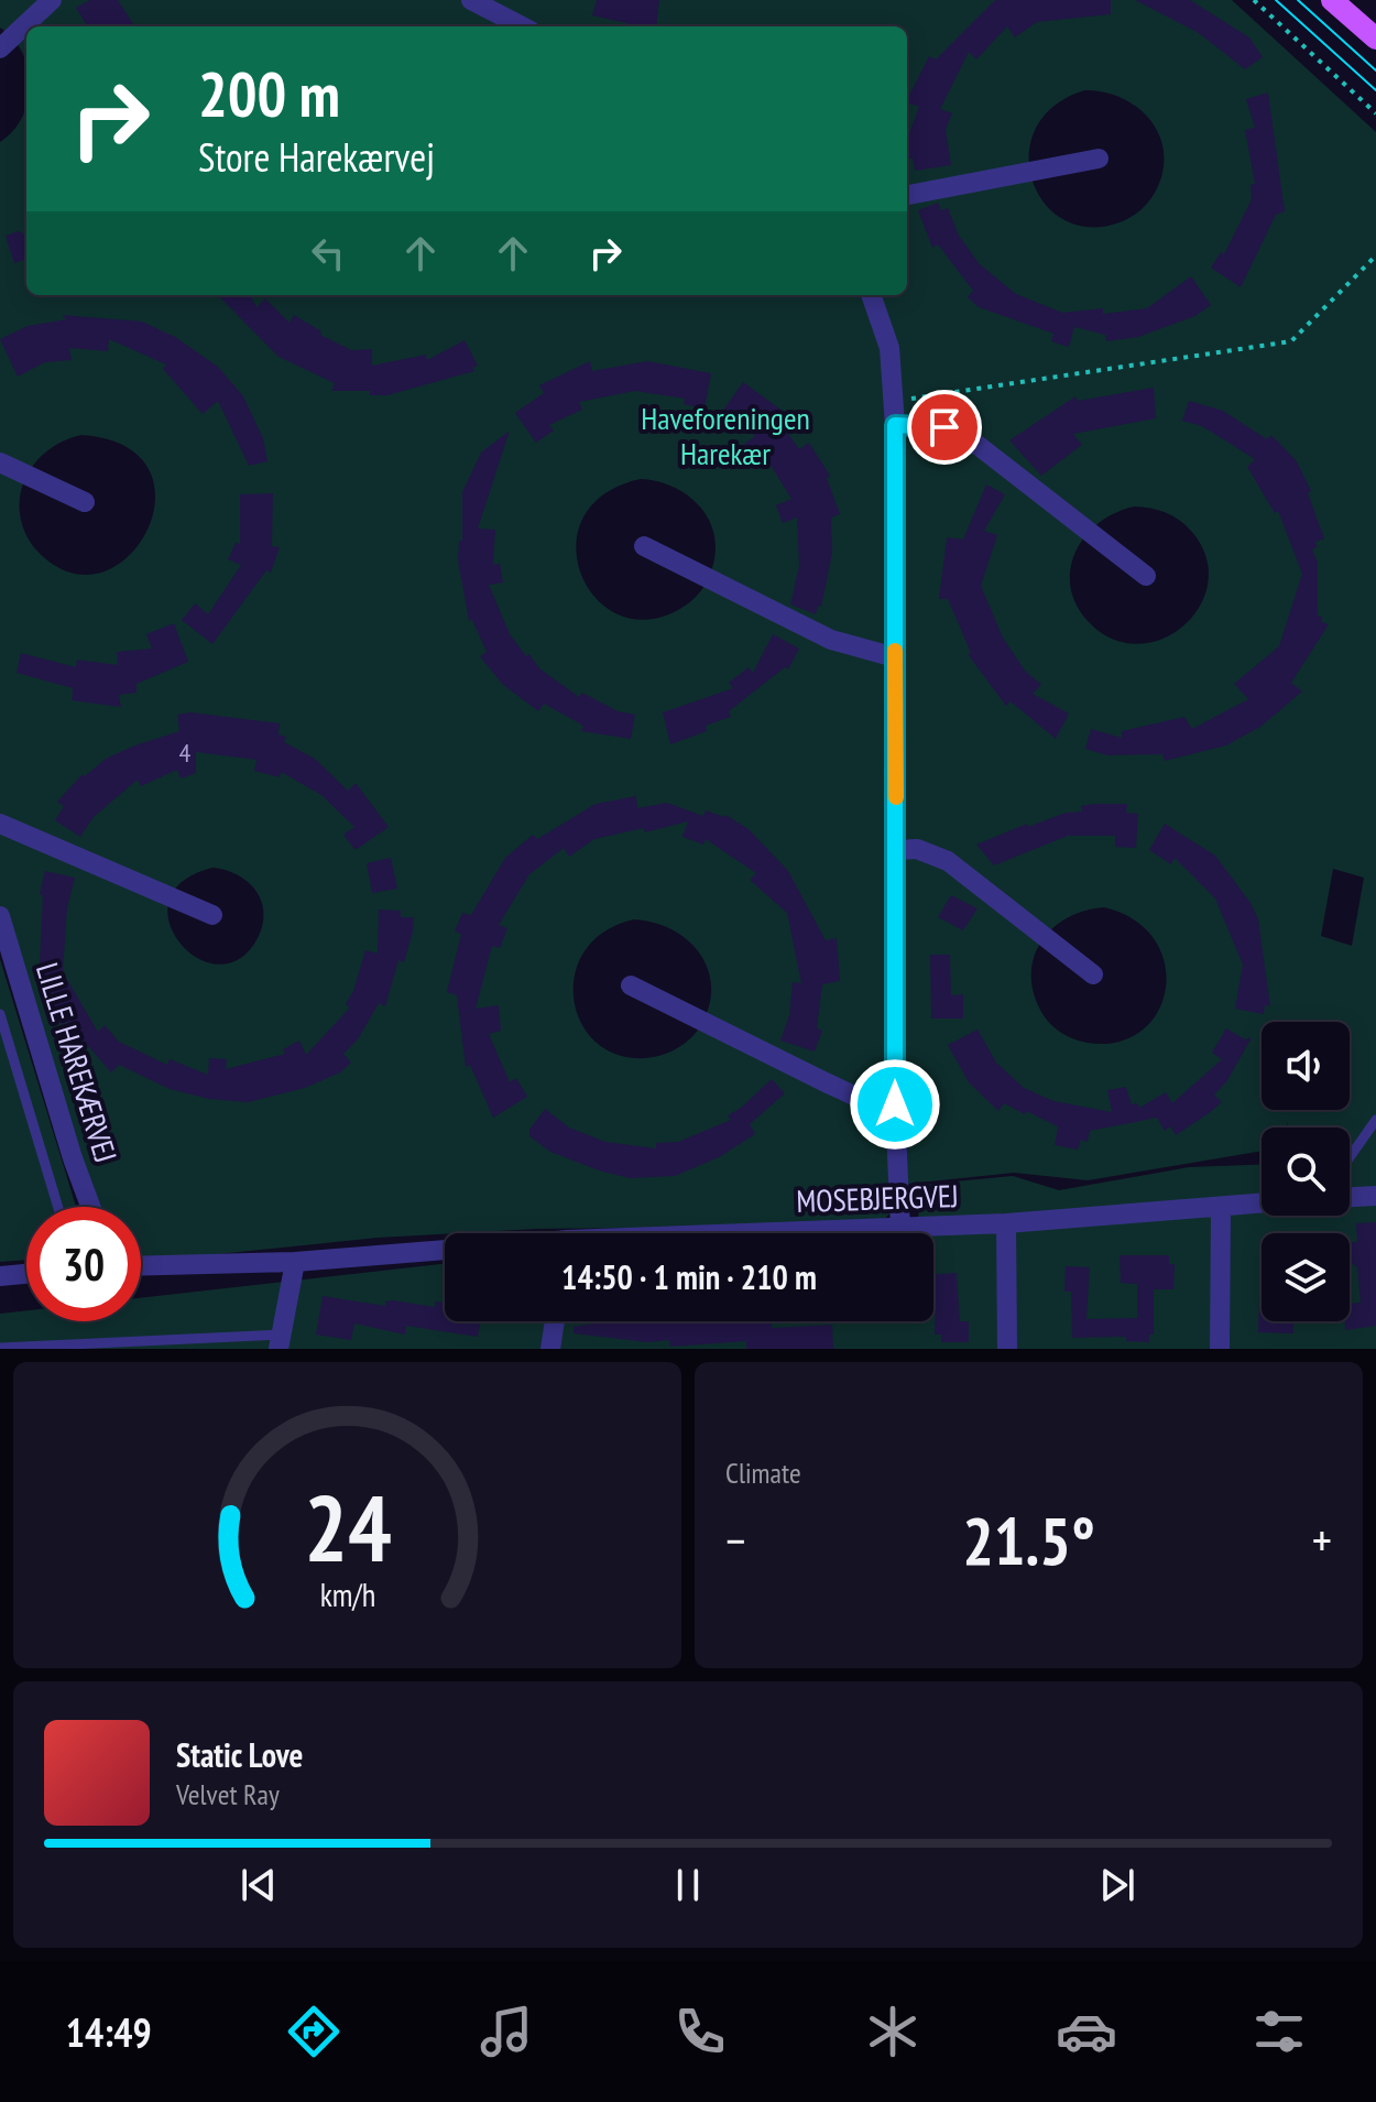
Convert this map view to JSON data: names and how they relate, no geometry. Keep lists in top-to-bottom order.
{
  "streets": {
    "street": ["LILLE HAREKÆRVEJ", "MOSEBJERGVEJ"]
  },
  "parks": ["Haveforeningen Harekær"],
  "house_numbers": ["4"],
  "page": {
    "turn": ["200 m", "Store Harekærvej"],
    "limit": "30",
    "trip": "14:50 · 1 min · 210 m",
    "tile": "Climate",
    "heat": ["−", "21.5°", "+"],
    "song": ["Static Love", "Velvet Ray"],
    "tabs": "14:49",
    "gauge": ["24", "km/h"]
  }
}
